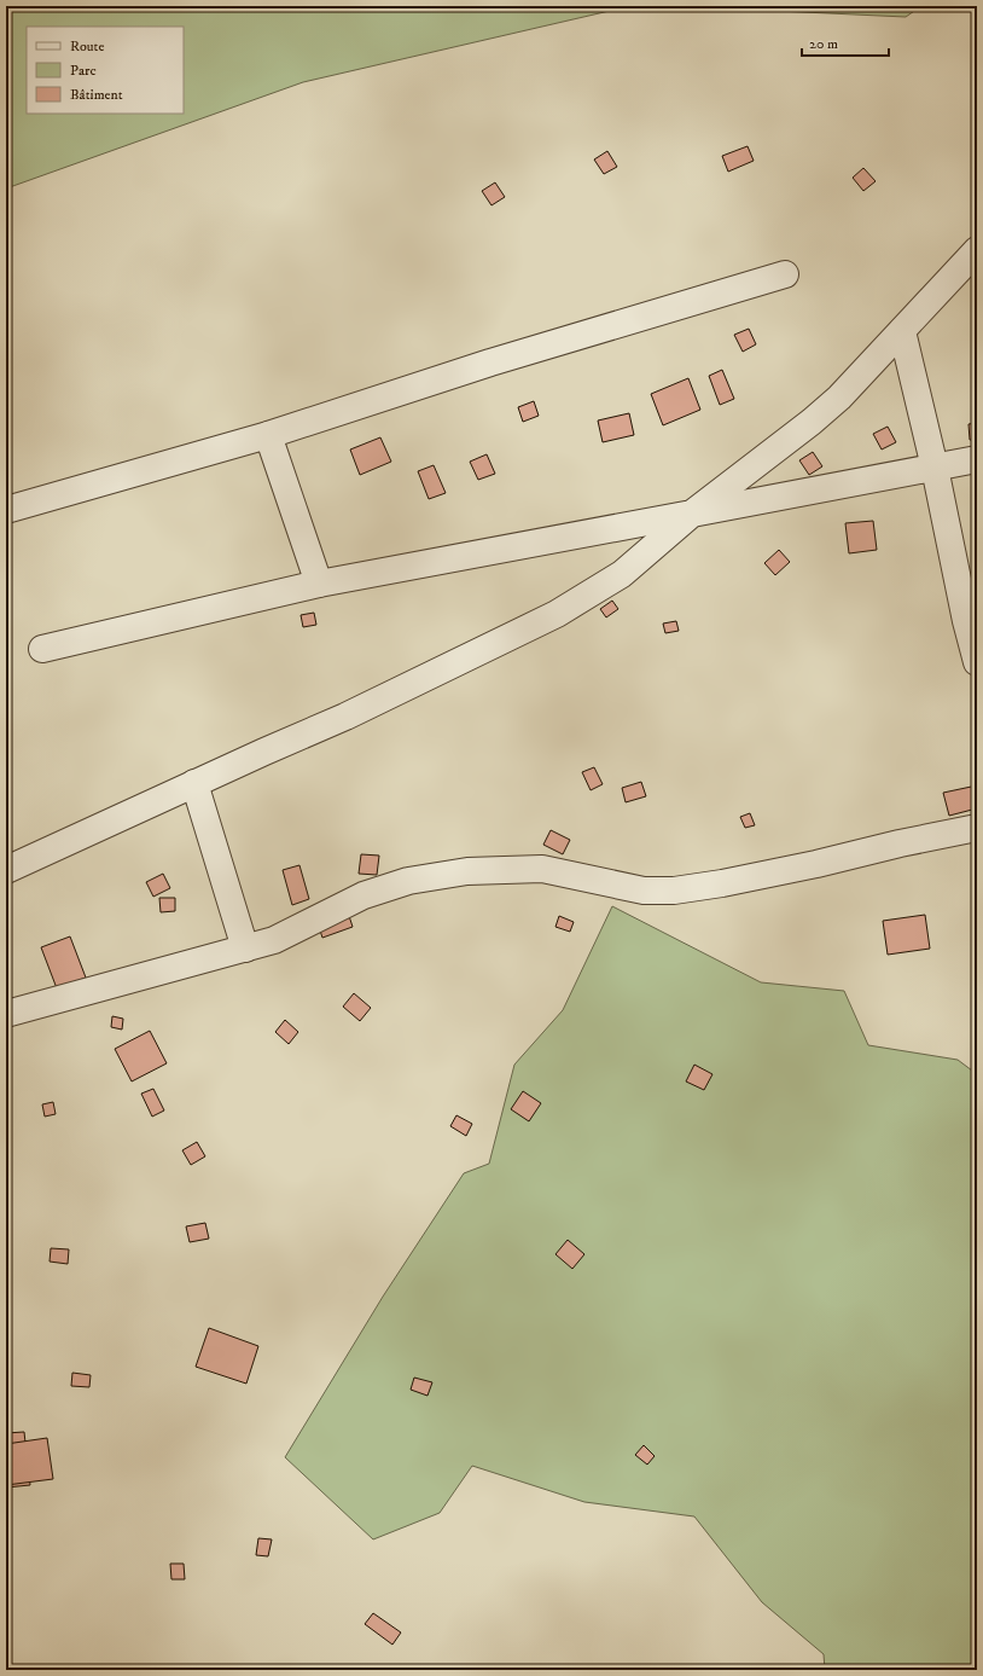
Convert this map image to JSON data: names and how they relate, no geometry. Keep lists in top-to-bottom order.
{
  "legend": ["Route", "Parc", "Bâtiment"],
  "scale_bar": "20 m"
}
